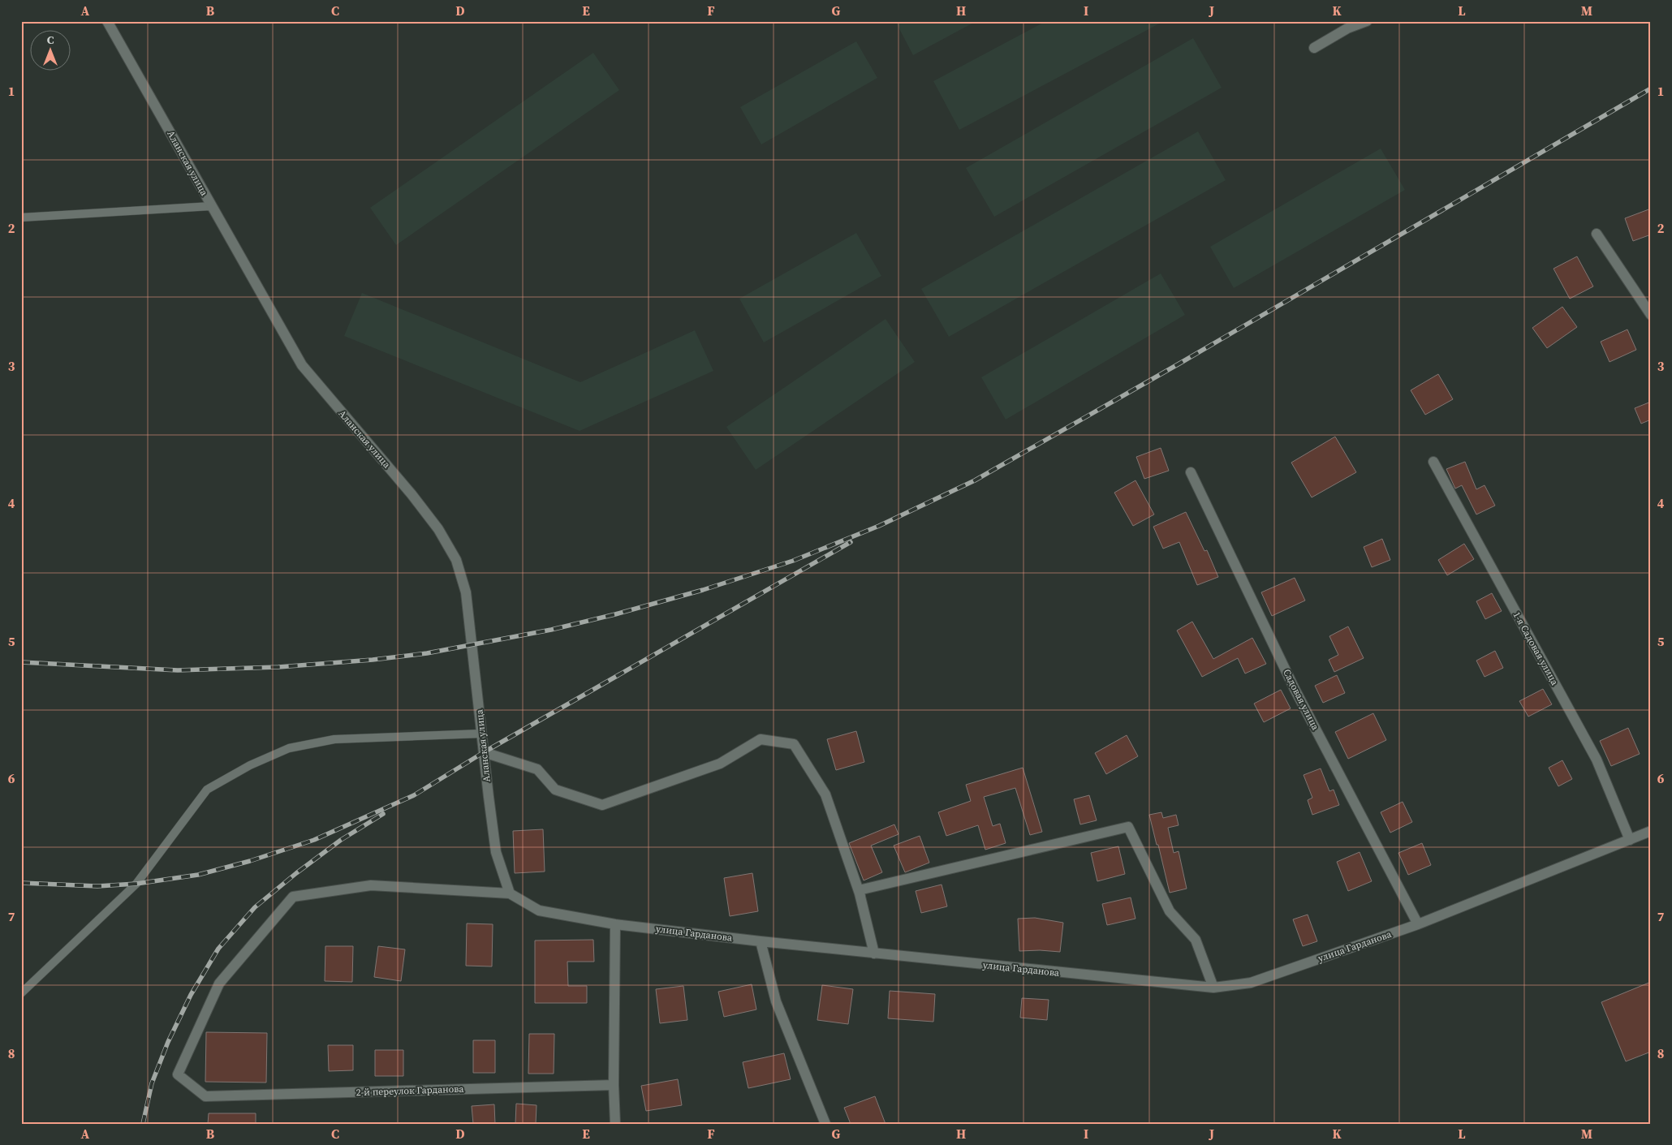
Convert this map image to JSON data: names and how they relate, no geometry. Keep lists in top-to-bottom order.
{
  "streets": {
    "street": [
      "Аланская улица",
      "1-я Садовая улица",
      "Садовая улица",
      "улица Гарданова",
      "2-й переулок Гарданова"
    ]
  },
  "crossings": [
    ["Аланская улица", "улица Гарданова"],
    ["1-я Садовая улица", "улица Гарданова"],
    ["Садовая улица", "улица Гарданова"],
    ["улица Гарданова", "2-й переулок Гарданова"]
  ],
  "north": "top",
  "grid": {
    "columns": [
      "A",
      "B",
      "C",
      "D",
      "E",
      "F",
      "G",
      "H",
      "I",
      "J",
      "K",
      "L",
      "M"
    ],
    "rows": [
      "1",
      "2",
      "3",
      "4",
      "5",
      "6",
      "7",
      "8"
    ]
  }
}
